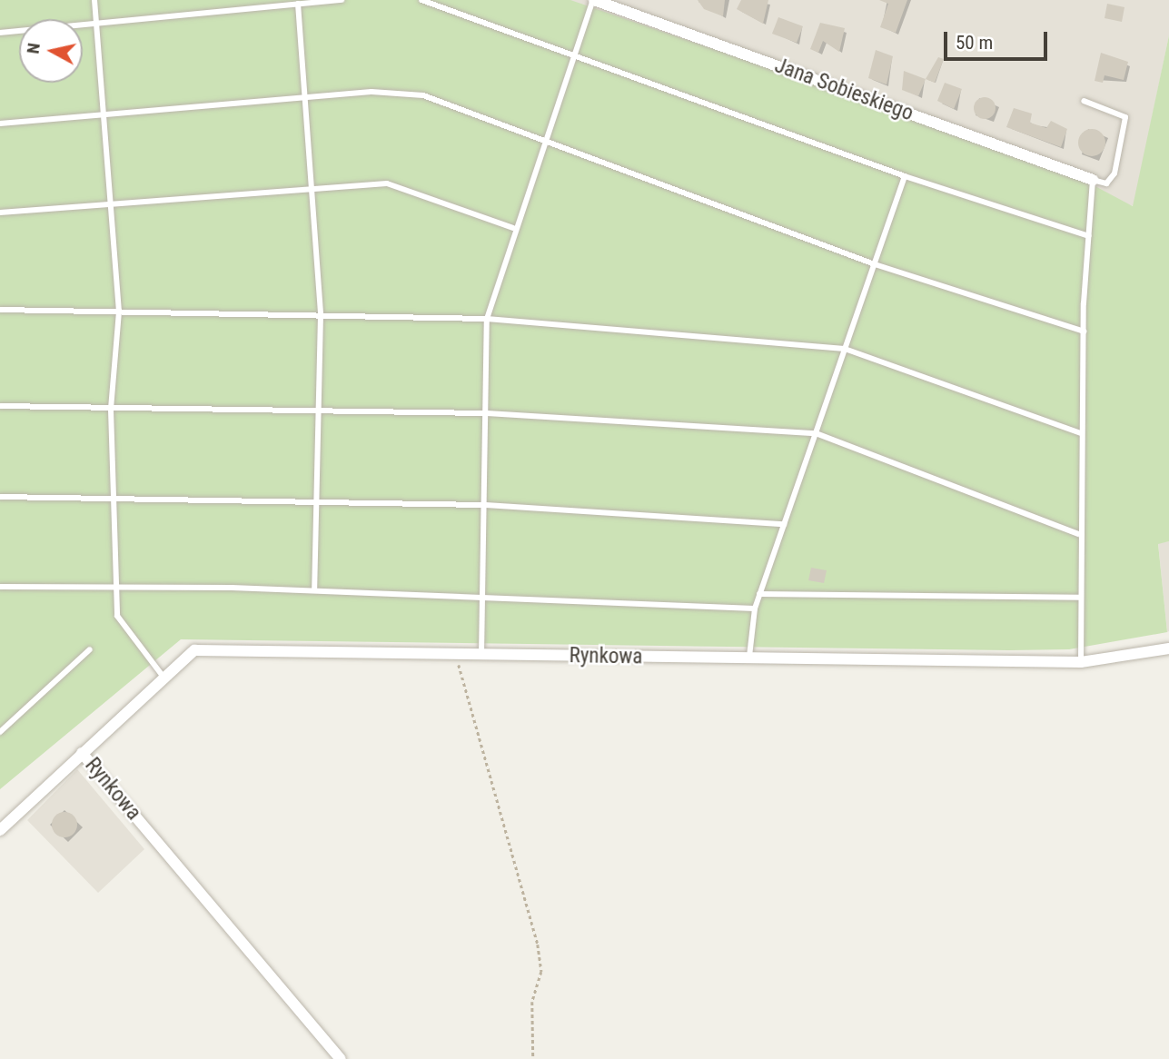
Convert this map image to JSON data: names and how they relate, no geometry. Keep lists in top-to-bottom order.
{
  "streets": {
    "street": ["Jana Sobieskiego", "Rynkowa"]
  },
  "scale_bar": "50 m",
  "north": "left"
}
